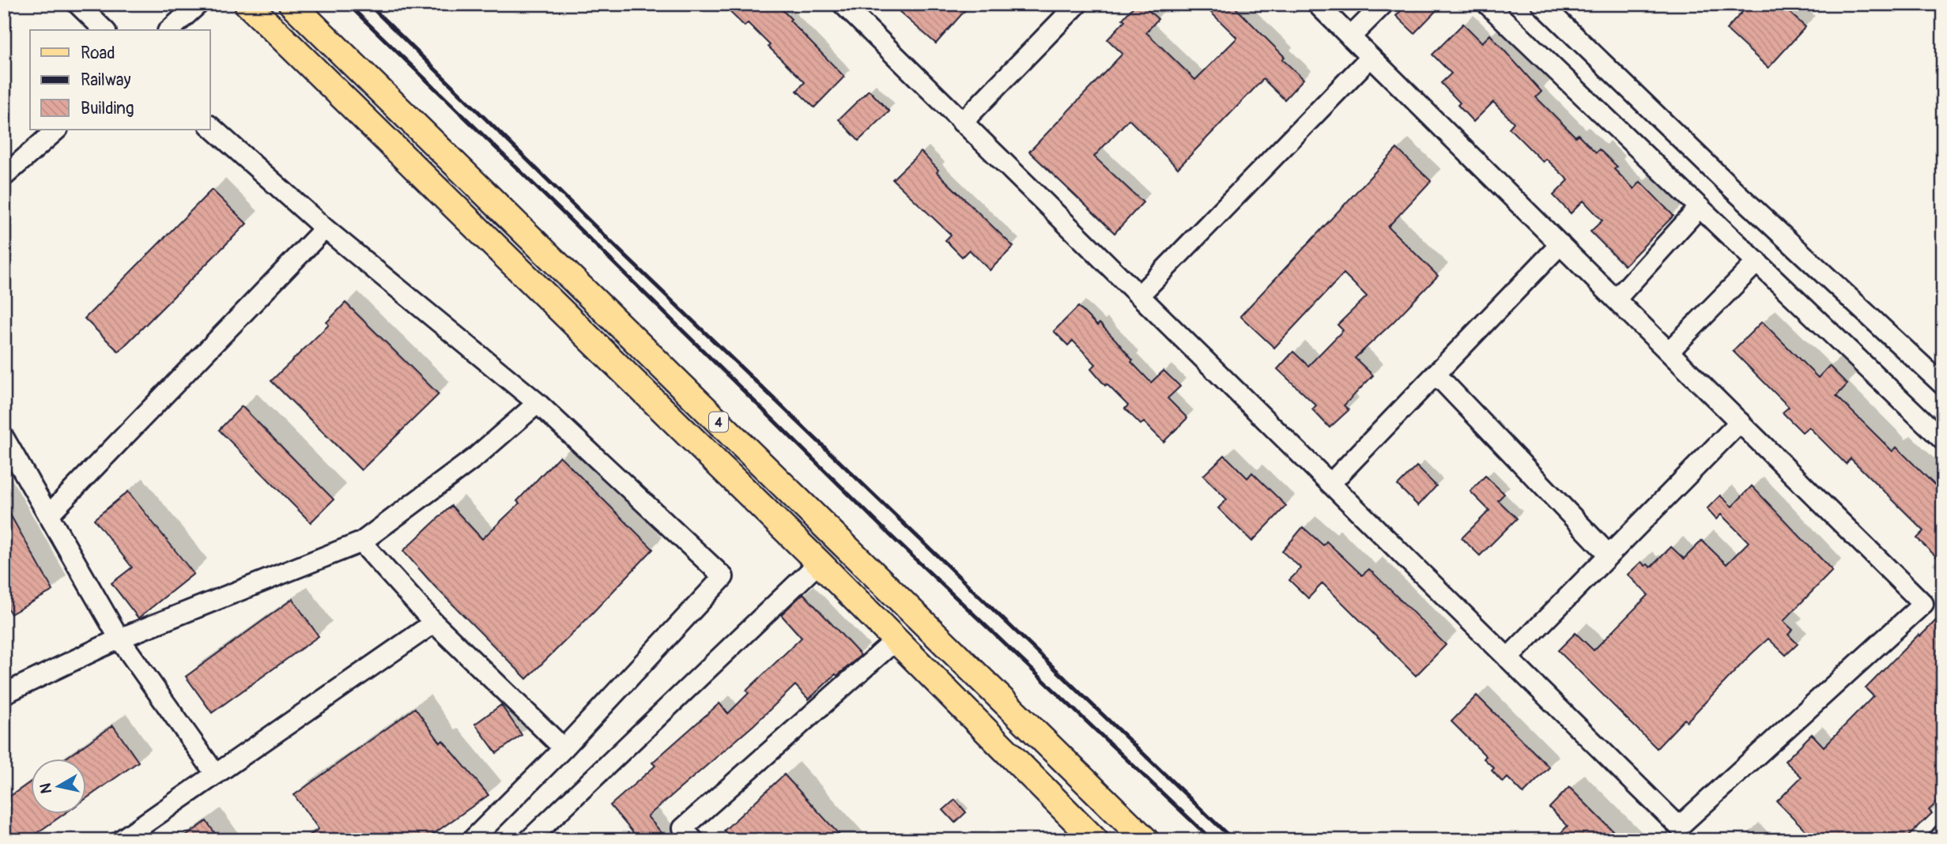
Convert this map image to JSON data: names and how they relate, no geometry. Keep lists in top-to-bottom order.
{
  "streets": {
    "main road": ["4"]
  },
  "legend": ["Road", "Railway", "Building"],
  "north": "left"
}
